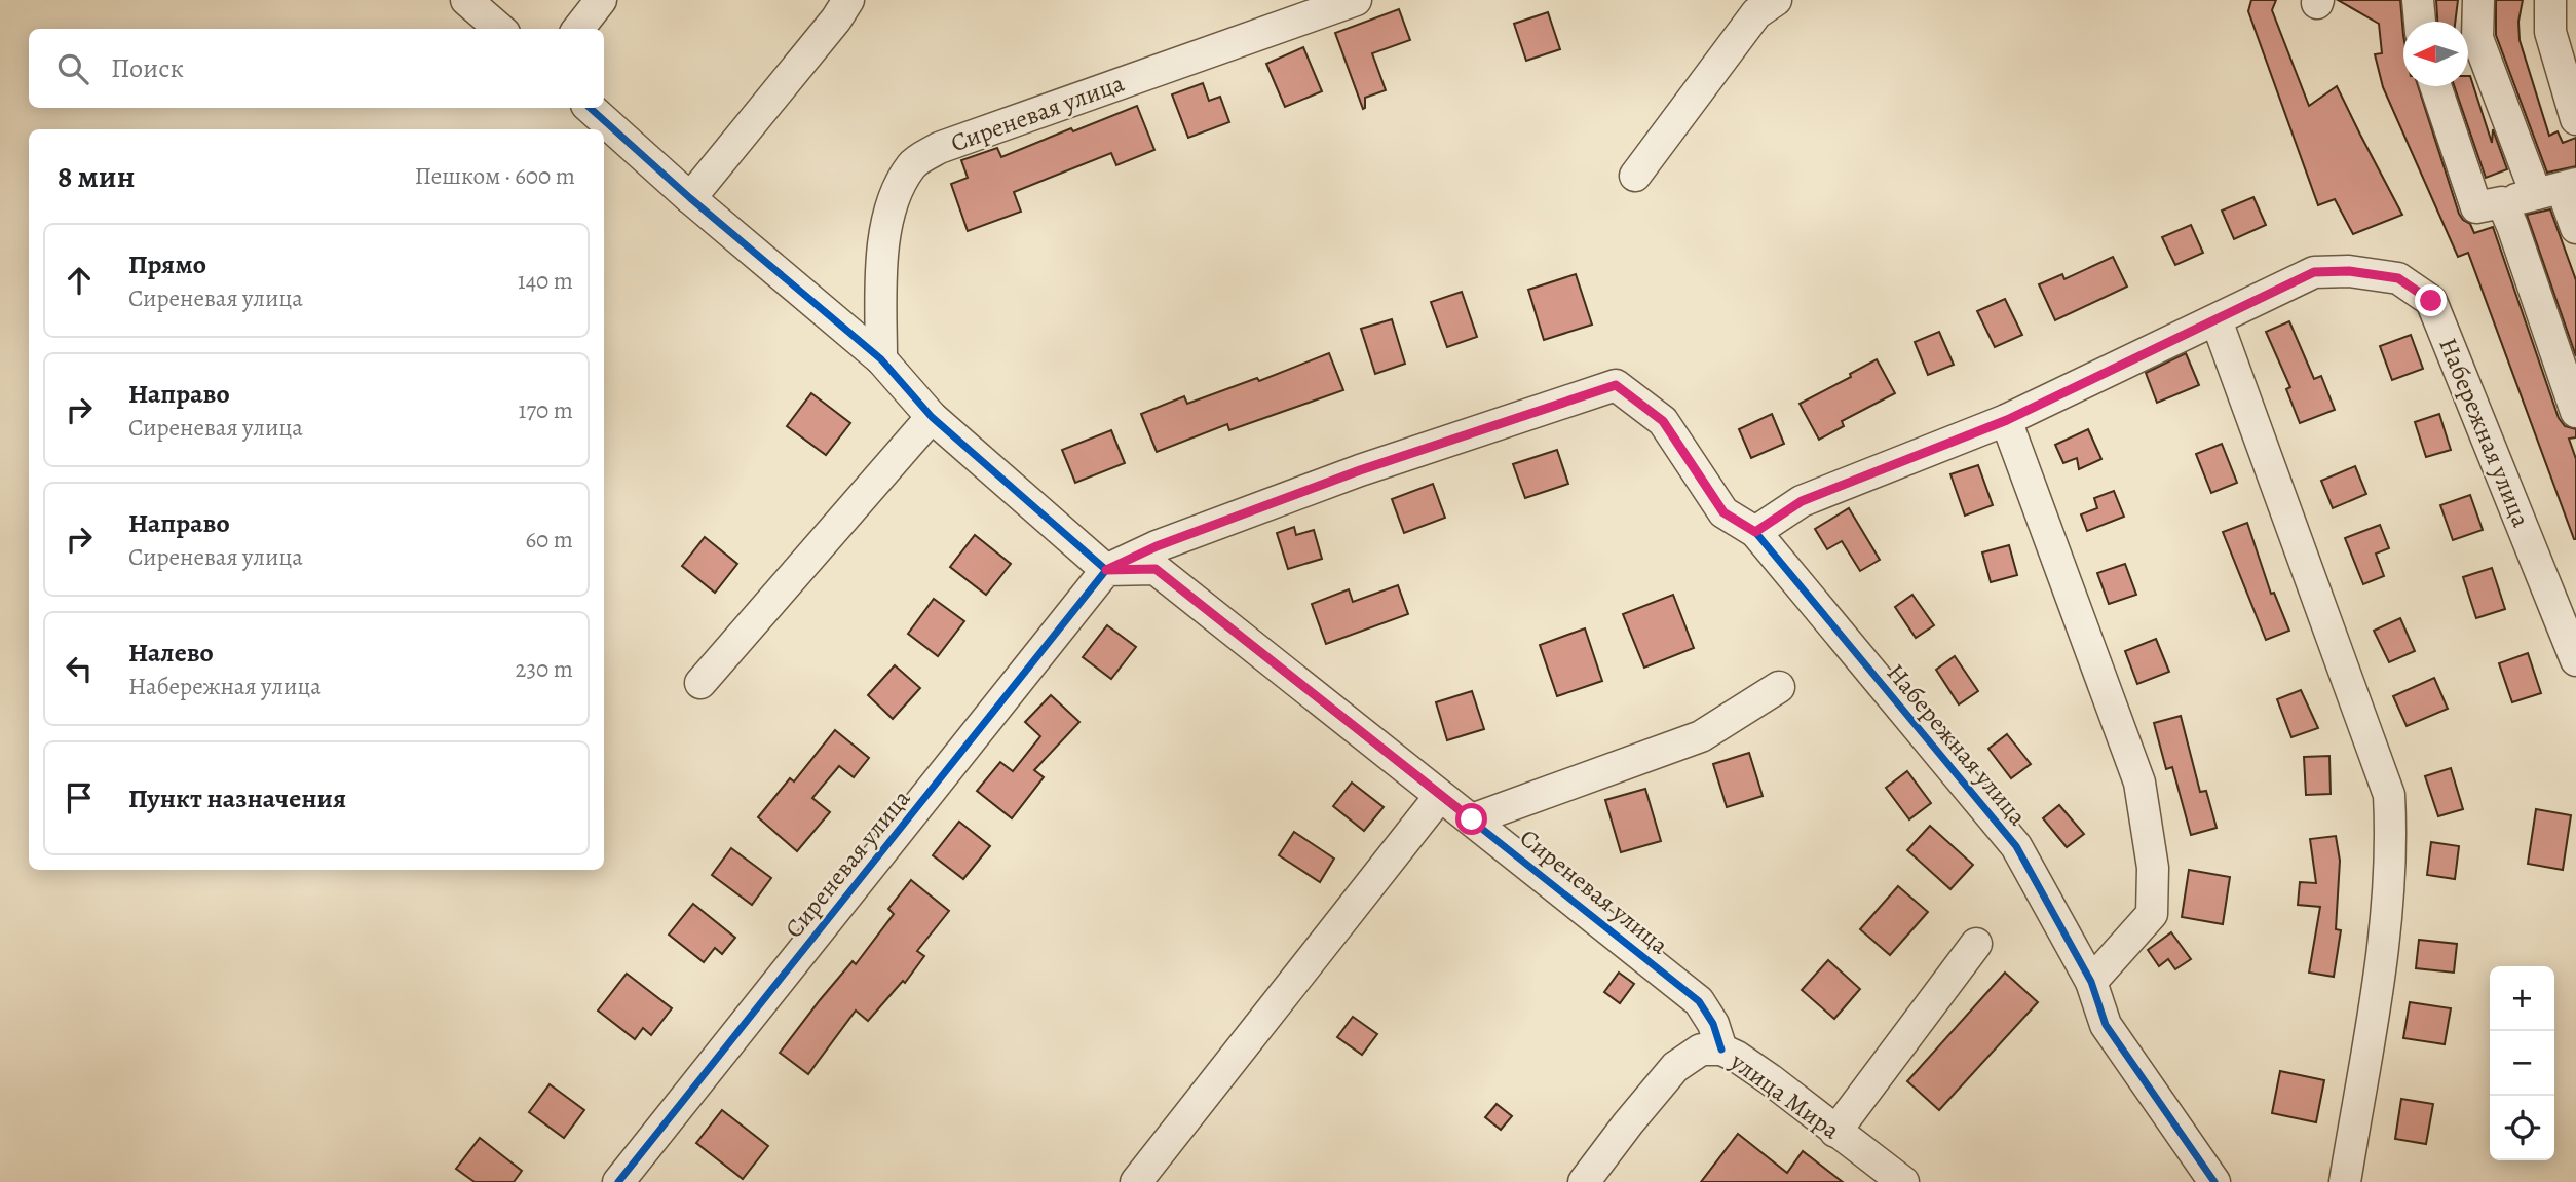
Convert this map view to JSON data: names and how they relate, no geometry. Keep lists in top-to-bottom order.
{
  "streets": {
    "street": ["Сиреневая улица", "Набережная улица", "улица Мира"]
  },
  "crossings": [
    ["Сиреневая улица", "Набережная улица"],
    ["Сиреневая улица", "улица Мира"]
  ],
  "north": "left",
  "page": {
    "search": "Поиск",
    "heading": ["8 мин", "Пешком · 600 m"],
    "list": [
      ["Прямо", "Сиреневая улица", "140 m"],
      ["Направо", "Сиреневая улица", "170 m"],
      ["Направо", "Сиреневая улица", "60 m"],
      ["Налево", "Набережная улица", "230 m"],
      "Пункт назначения"
    ],
    "map_buttons": ["+", "−"]
  }
}
